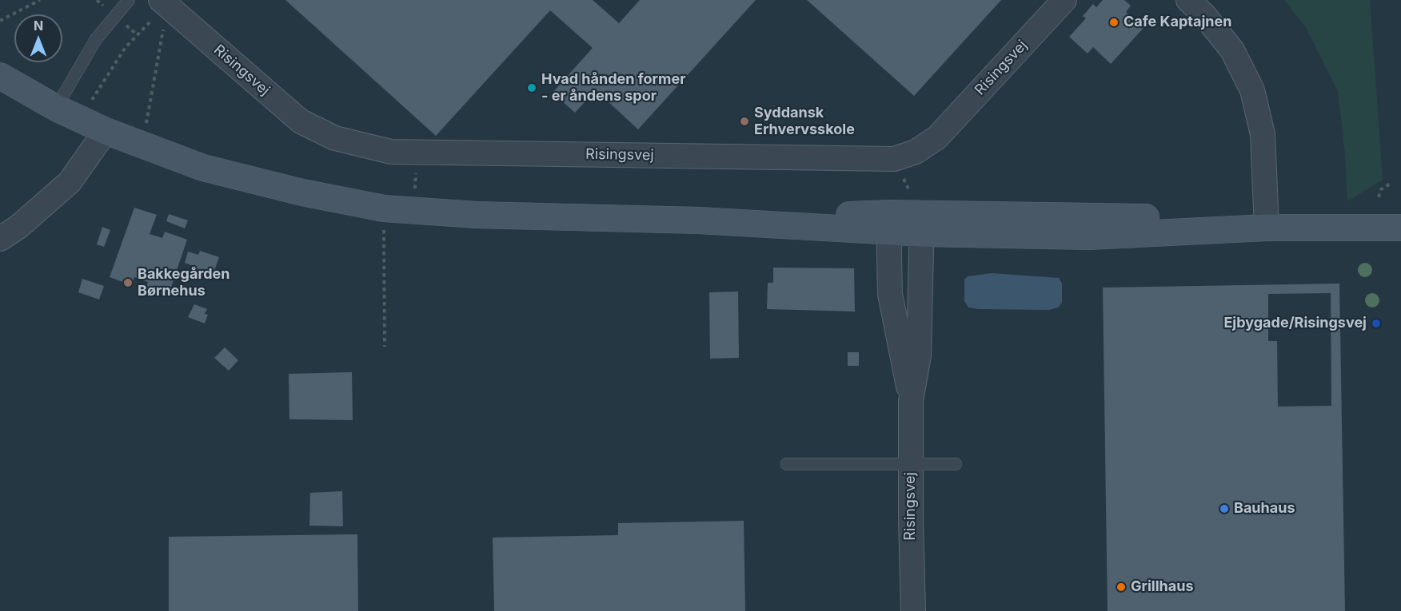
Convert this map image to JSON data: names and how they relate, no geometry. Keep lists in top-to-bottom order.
{
  "streets": {
    "street": ["Risingsvej"]
  },
  "places": [
    "Cafe Kaptajnen",
    "Hvad hånden former - er åndens spor",
    "Syddansk Erhvervsskole",
    "Bakkegården Børnehus",
    "Ejbygade/Risingsvej",
    "Bauhaus",
    "Grillhaus"
  ],
  "north": "top"
}
